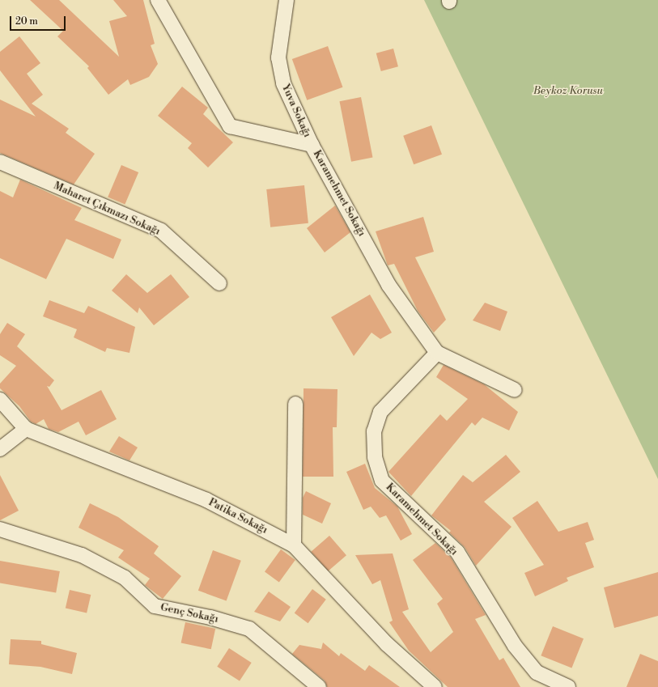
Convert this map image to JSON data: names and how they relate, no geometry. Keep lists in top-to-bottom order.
{
  "streets": {
    "street": [
      "Yuva Sokağı",
      "Karamehmet Sokağı",
      "Maharet Çıkmazı Sokağı",
      "Patika Sokağı",
      "Genç Sokağı"
    ]
  },
  "crossings": [
    ["Yuva Sokağı", "Karamehmet Sokağı"]
  ],
  "parks": ["Beykoz Korusu"],
  "scale_bar": "20 m"
}
